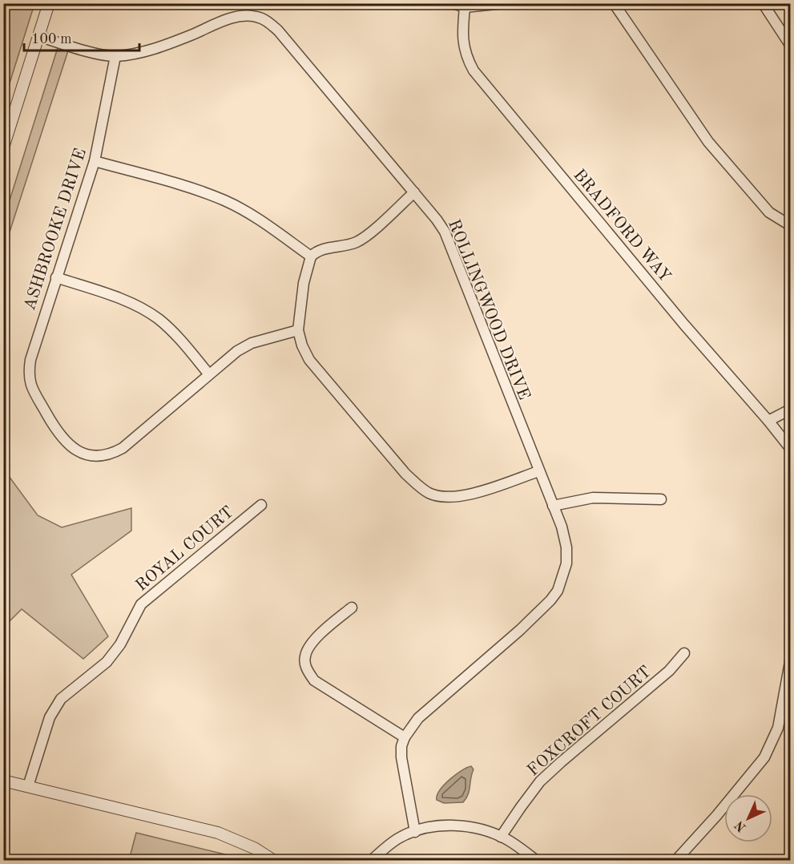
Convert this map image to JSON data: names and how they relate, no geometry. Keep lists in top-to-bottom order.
{
  "streets": {
    "street": [
      "BRADFORD WAY",
      "ASHBROOKE DRIVE",
      "ROLLINGWOOD DRIVE",
      "ROYAL COURT",
      "FOXCROFT COURT"
    ]
  },
  "crossings": [
    ["ASHBROOKE DRIVE", "ROLLINGWOOD DRIVE"]
  ],
  "scale_bar": "100 m",
  "north": "bottom left"
}
